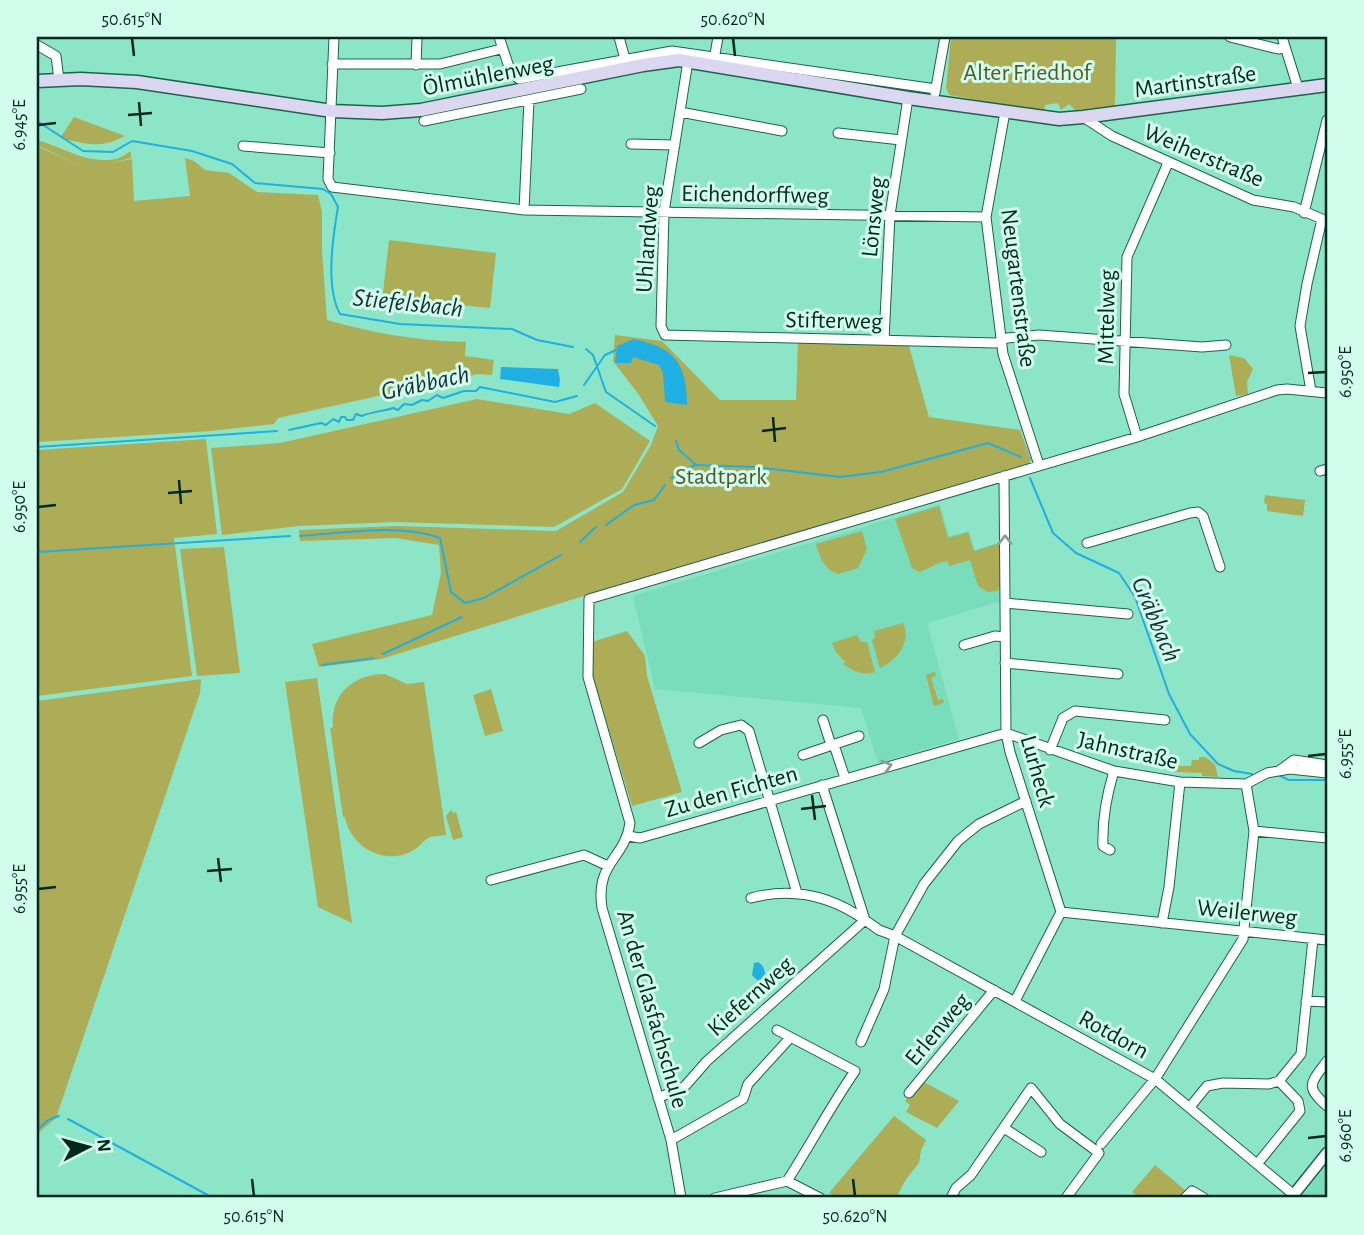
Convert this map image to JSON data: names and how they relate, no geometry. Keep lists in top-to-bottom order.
{
  "streets": {
    "main road": ["Ölmühlenweg", "Martinstraße"],
    "street": [
      "Weiherstraße",
      "Eichendorffweg",
      "Lönsweg",
      "Uhlandweg",
      "Neugartenstraße",
      "Mittelweg",
      "Stifterweg",
      "Jahnstraße",
      "Lurheck",
      "Zu den Fichten",
      "Weilerweg",
      "Kiefernweg",
      "An der Glasfachschule",
      "Erlenweg",
      "Rotdorn"
    ]
  },
  "crossings": [
    ["Ölmühlenweg", "Martinstraße"],
    ["Ölmühlenweg", "Lönsweg"],
    ["Ölmühlenweg", "Uhlandweg"],
    ["Ölmühlenweg", "Neugartenstraße"],
    ["Martinstraße", "Weiherstraße"],
    ["Weiherstraße", "Mittelweg"],
    ["Eichendorffweg", "Lönsweg"],
    ["Eichendorffweg", "Uhlandweg"],
    ["Eichendorffweg", "Neugartenstraße"],
    ["Lönsweg", "Stifterweg"],
    ["Uhlandweg", "Stifterweg"],
    ["Neugartenstraße", "Stifterweg"],
    ["Mittelweg", "Stifterweg"],
    ["Jahnstraße", "Lurheck"],
    ["Jahnstraße", "Zu den Fichten"],
    ["Jahnstraße", "Weilerweg"],
    ["Lurheck", "Zu den Fichten"],
    ["Lurheck", "Weilerweg"],
    ["Zu den Fichten", "An der Glasfachschule"],
    ["Kiefernweg", "An der Glasfachschule"],
    ["Kiefernweg", "Rotdorn"],
    ["Erlenweg", "Rotdorn"]
  ],
  "one_way": ["Zu den Fichten"],
  "water": ["Stiefelsbach", "Gräbbach"],
  "parks": ["Alter Friedhof", "Stadtpark"],
  "north": "right",
  "coordinates": [
    "50.615°N",
    "50.620°N",
    "6.945°E",
    "6.950°E",
    "6.955°E",
    "6.960°E"
  ]
}
